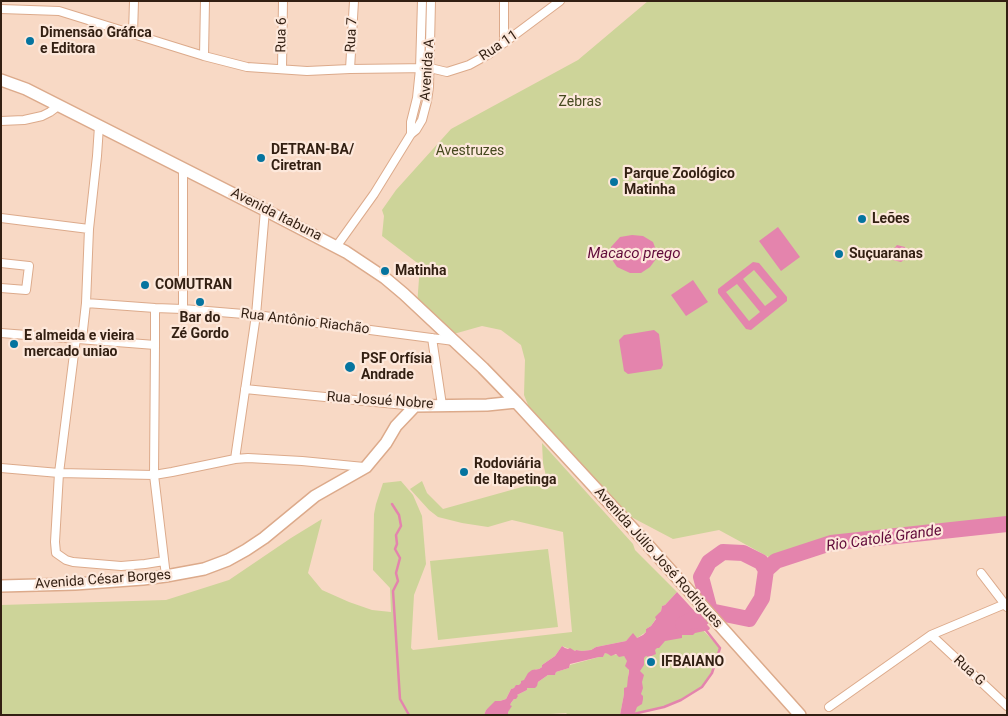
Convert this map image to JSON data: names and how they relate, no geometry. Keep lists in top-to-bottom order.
{
  "streets": {
    "main road": [
      "Avenida Itabuna",
      "Rua Josué Nobre",
      "Avenida Júlio José Rodrigues",
      "Avenida César Borges"
    ],
    "street": [
      "Rua 6",
      "Rua 7",
      "Rua 11",
      "Avenida A",
      "Rua Antônio Riachão",
      "Rua G"
    ]
  },
  "crossings": [
    ["Rua 6", "Rua 11"],
    ["Rua 7", "Rua 11"],
    ["Rua 11", "Avenida A"],
    ["Avenida A", "Avenida Itabuna"],
    ["Avenida Itabuna", "Rua Antônio Riachão"],
    ["Avenida Itabuna", "Rua Josué Nobre"],
    ["Avenida Itabuna", "Avenida Júlio José Rodrigues"],
    ["Rua Josué Nobre", "Avenida Júlio José Rodrigues"],
    ["Rua Josué Nobre", "Avenida César Borges"]
  ],
  "water": ["Macaco prego", "Rio Catolé Grande"],
  "parks": ["Zebras", "Avestruzes"],
  "places": [
    "Dimensão Gráfica e Editora",
    "DETRAN-BA/ Ciretran",
    "Parque Zoológico Matinha",
    "Leões",
    "Suçuaranas",
    "Matinha",
    "COMUTRAN",
    "Bar do Zé Gordo",
    "E almeida e vieira mercado uniao",
    "PSF Orfísia Andrade",
    "Rodoviária de Itapetinga",
    "IFBAIANO"
  ]
}
